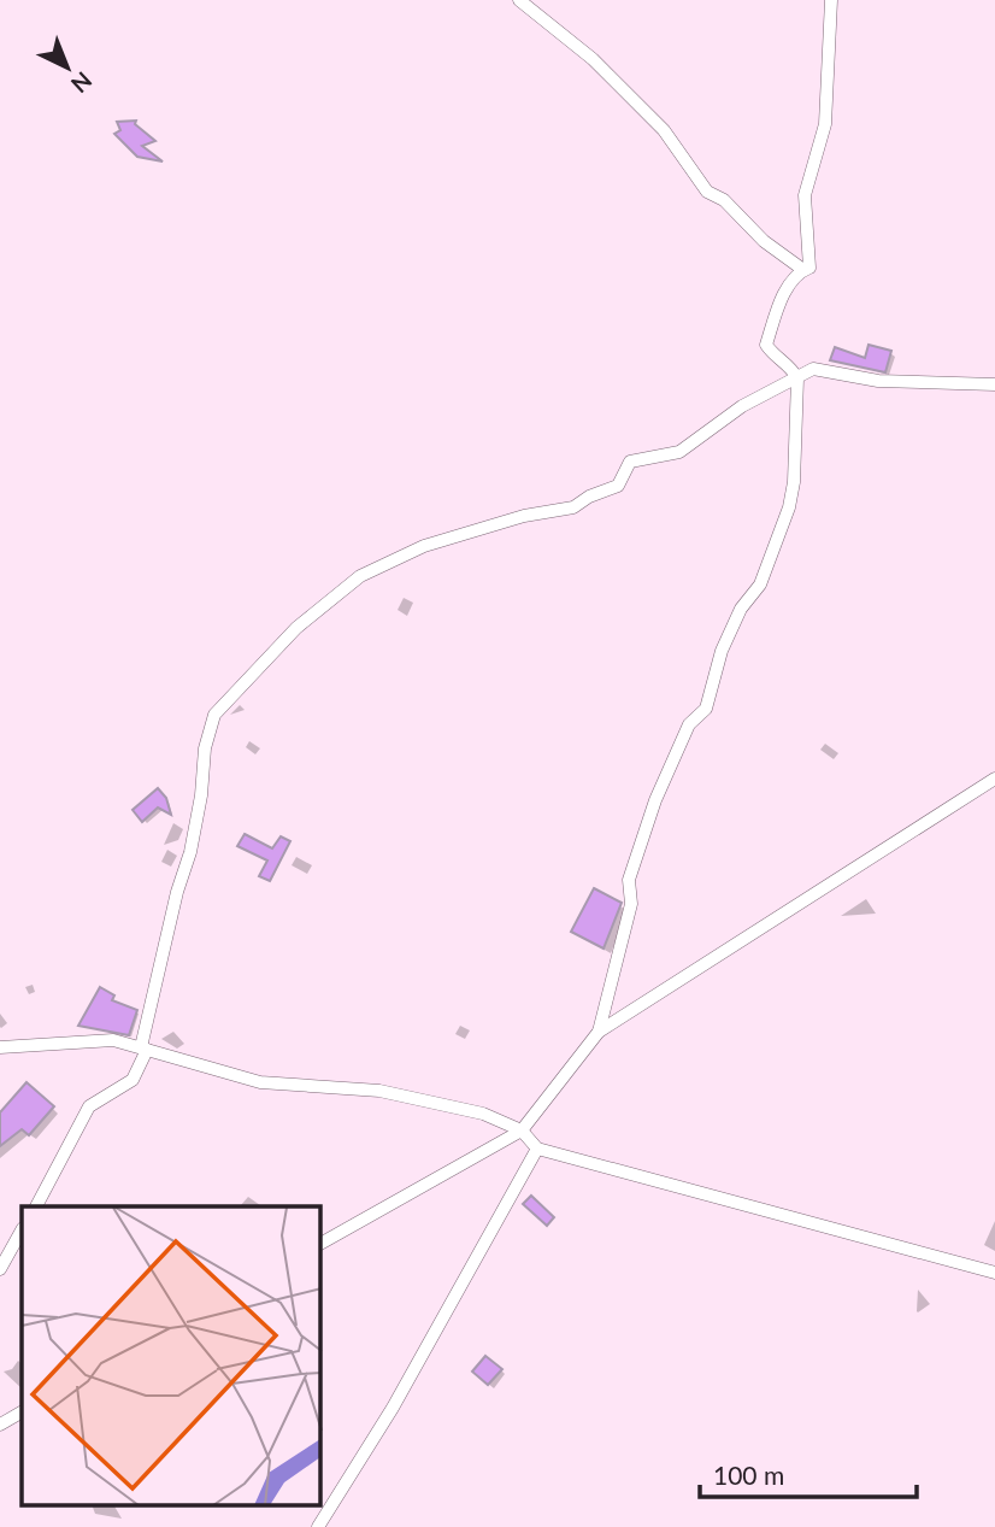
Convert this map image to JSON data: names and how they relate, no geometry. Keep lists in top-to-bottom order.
{
  "scale_bar": "100 m",
  "north": "bottom right"
}
